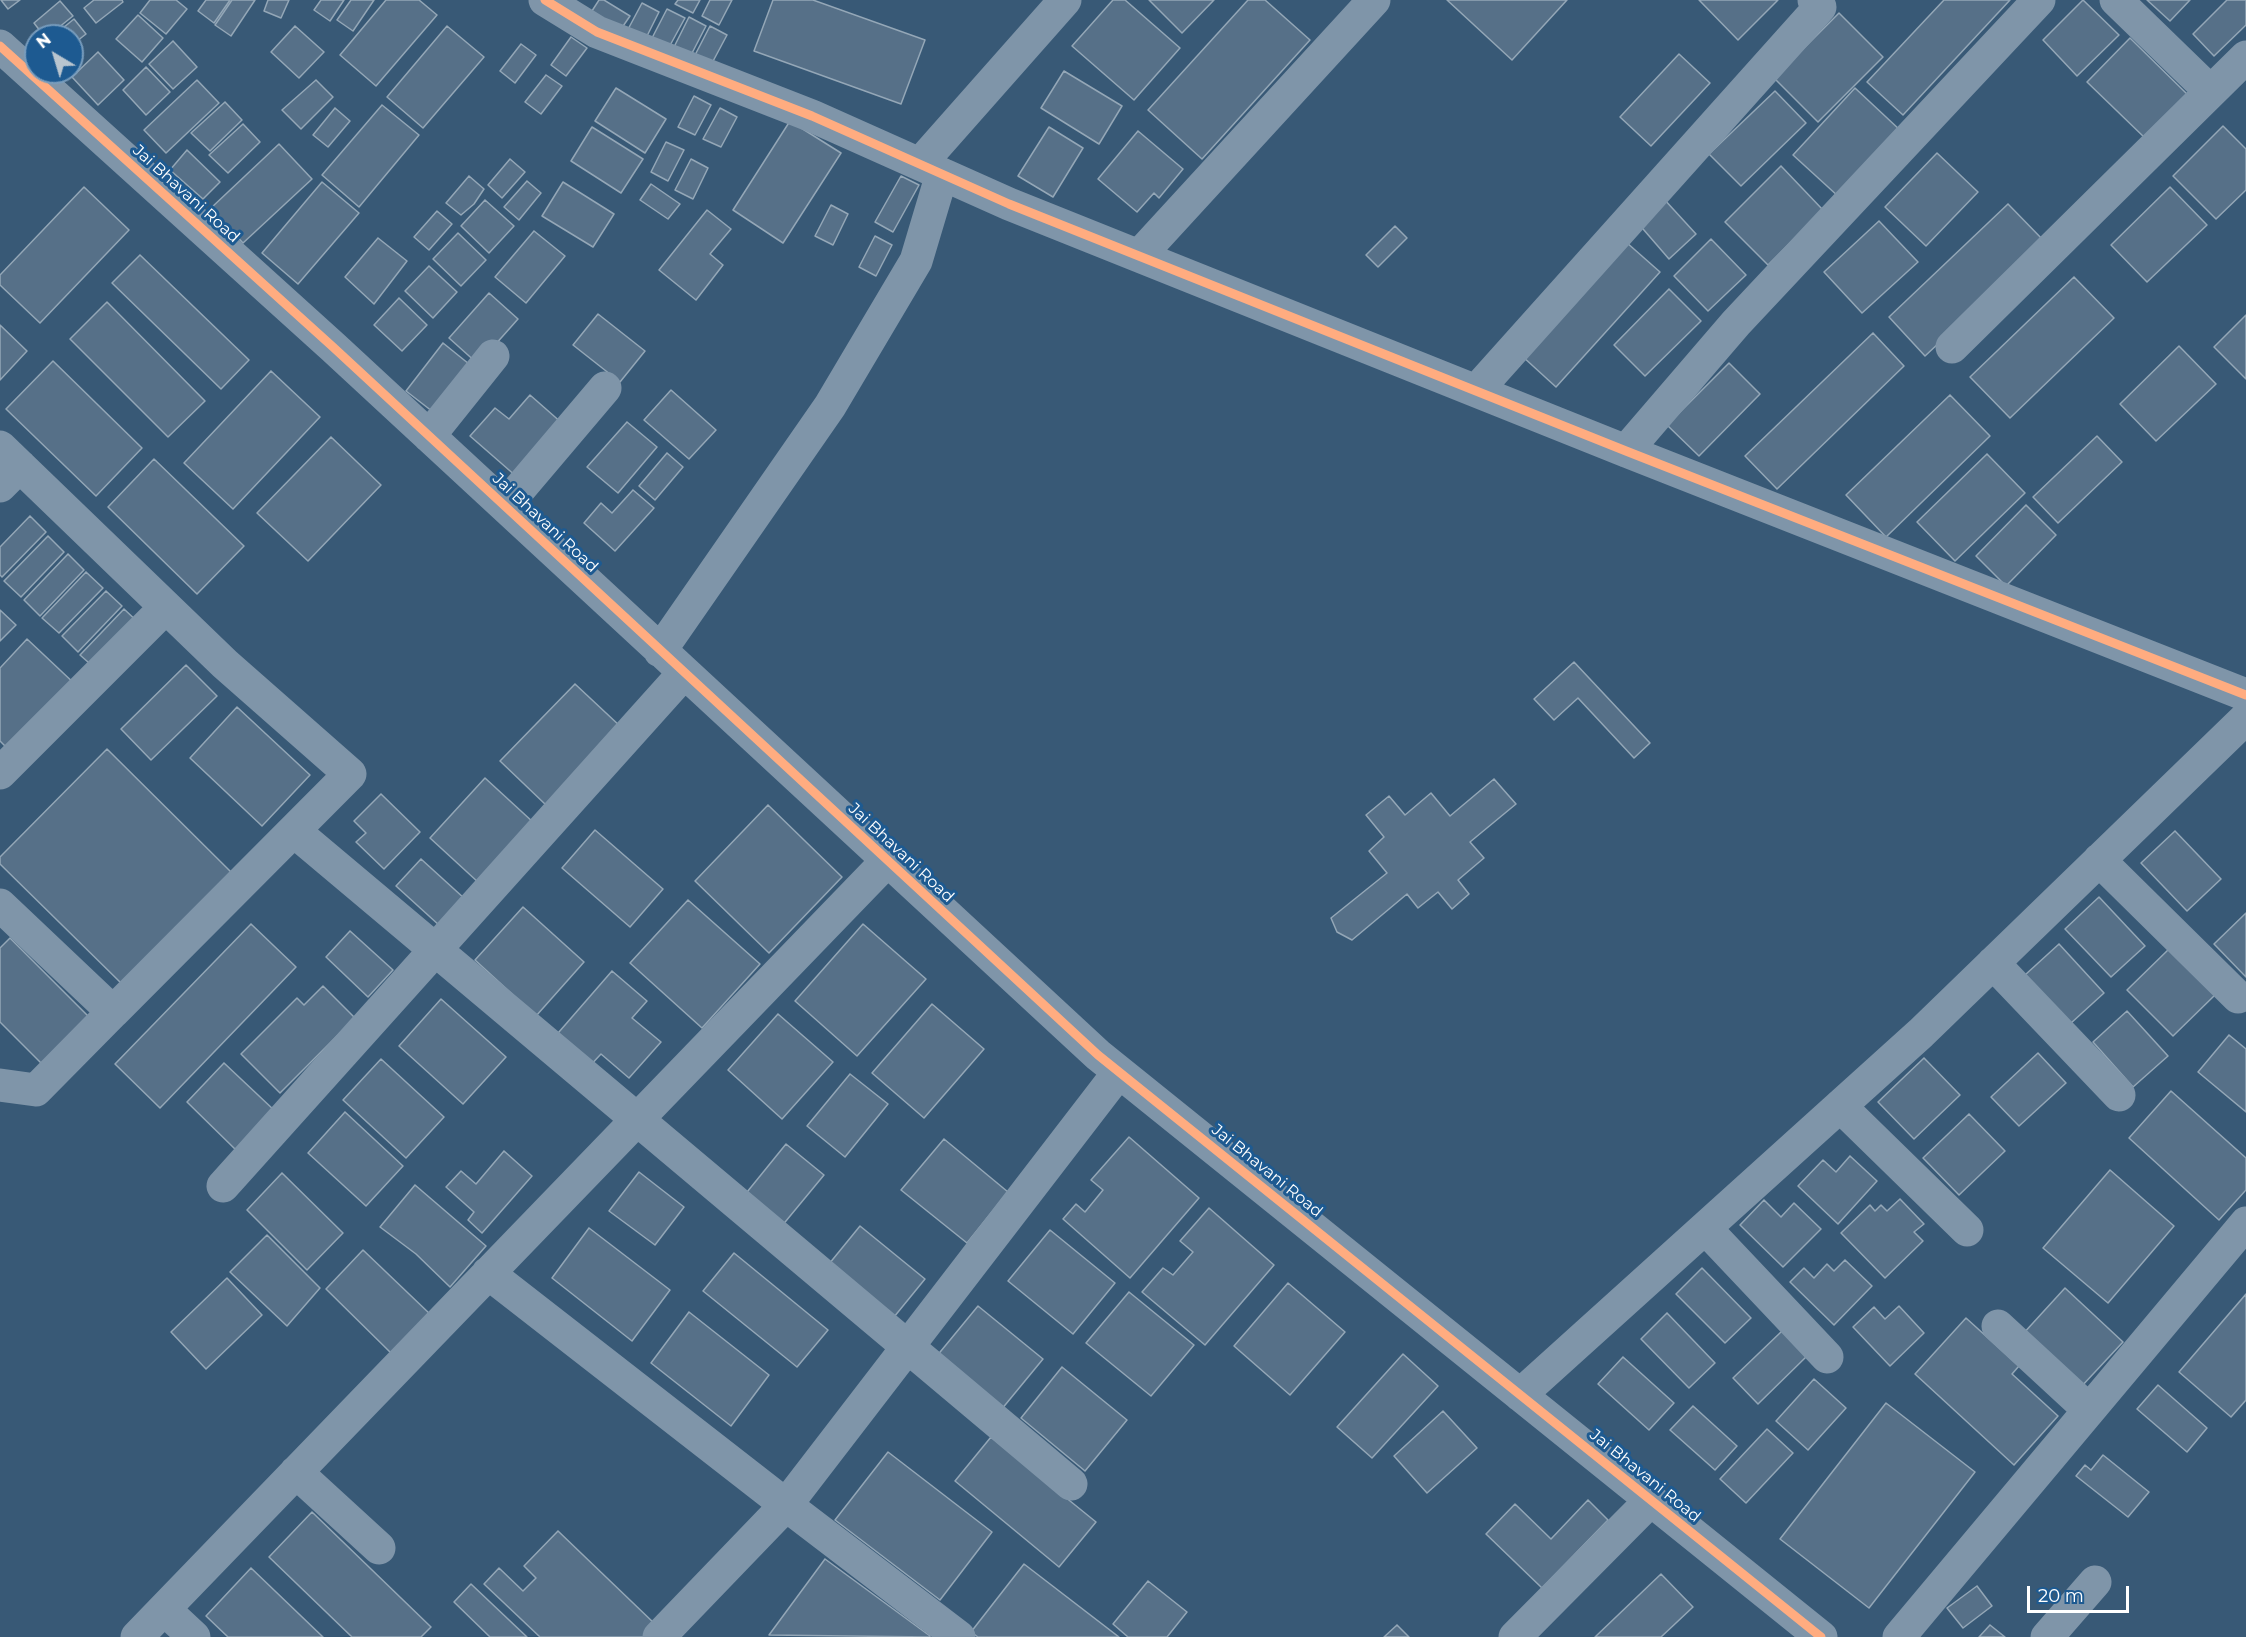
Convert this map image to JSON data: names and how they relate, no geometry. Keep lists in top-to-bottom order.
{
  "streets": {
    "street": ["Jai Bhavani Road"]
  },
  "scale_bar": "20 m",
  "north": "top left"
}
